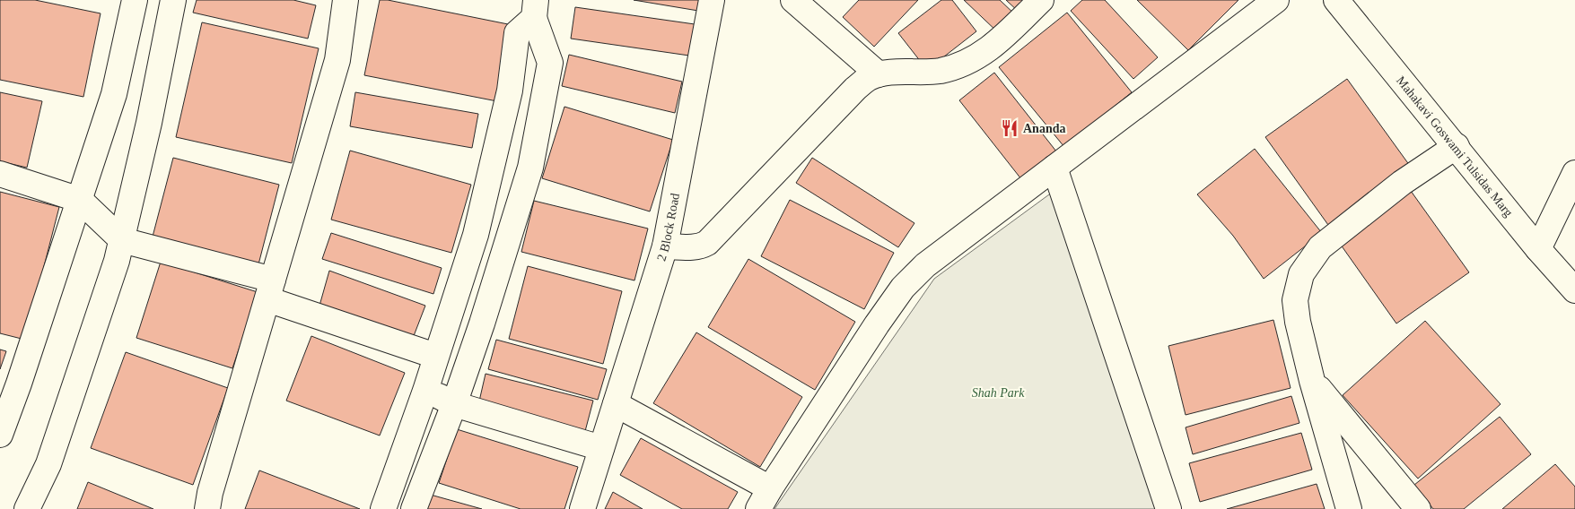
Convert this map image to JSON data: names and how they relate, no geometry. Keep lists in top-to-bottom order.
{
  "streets": {
    "street": ["Mahakavi Goswami Tulsidas Marg", "2 Block Road"]
  },
  "parks": ["Shah Park"],
  "places": {
    "restaurant": ["Ananda"]
  }
}
